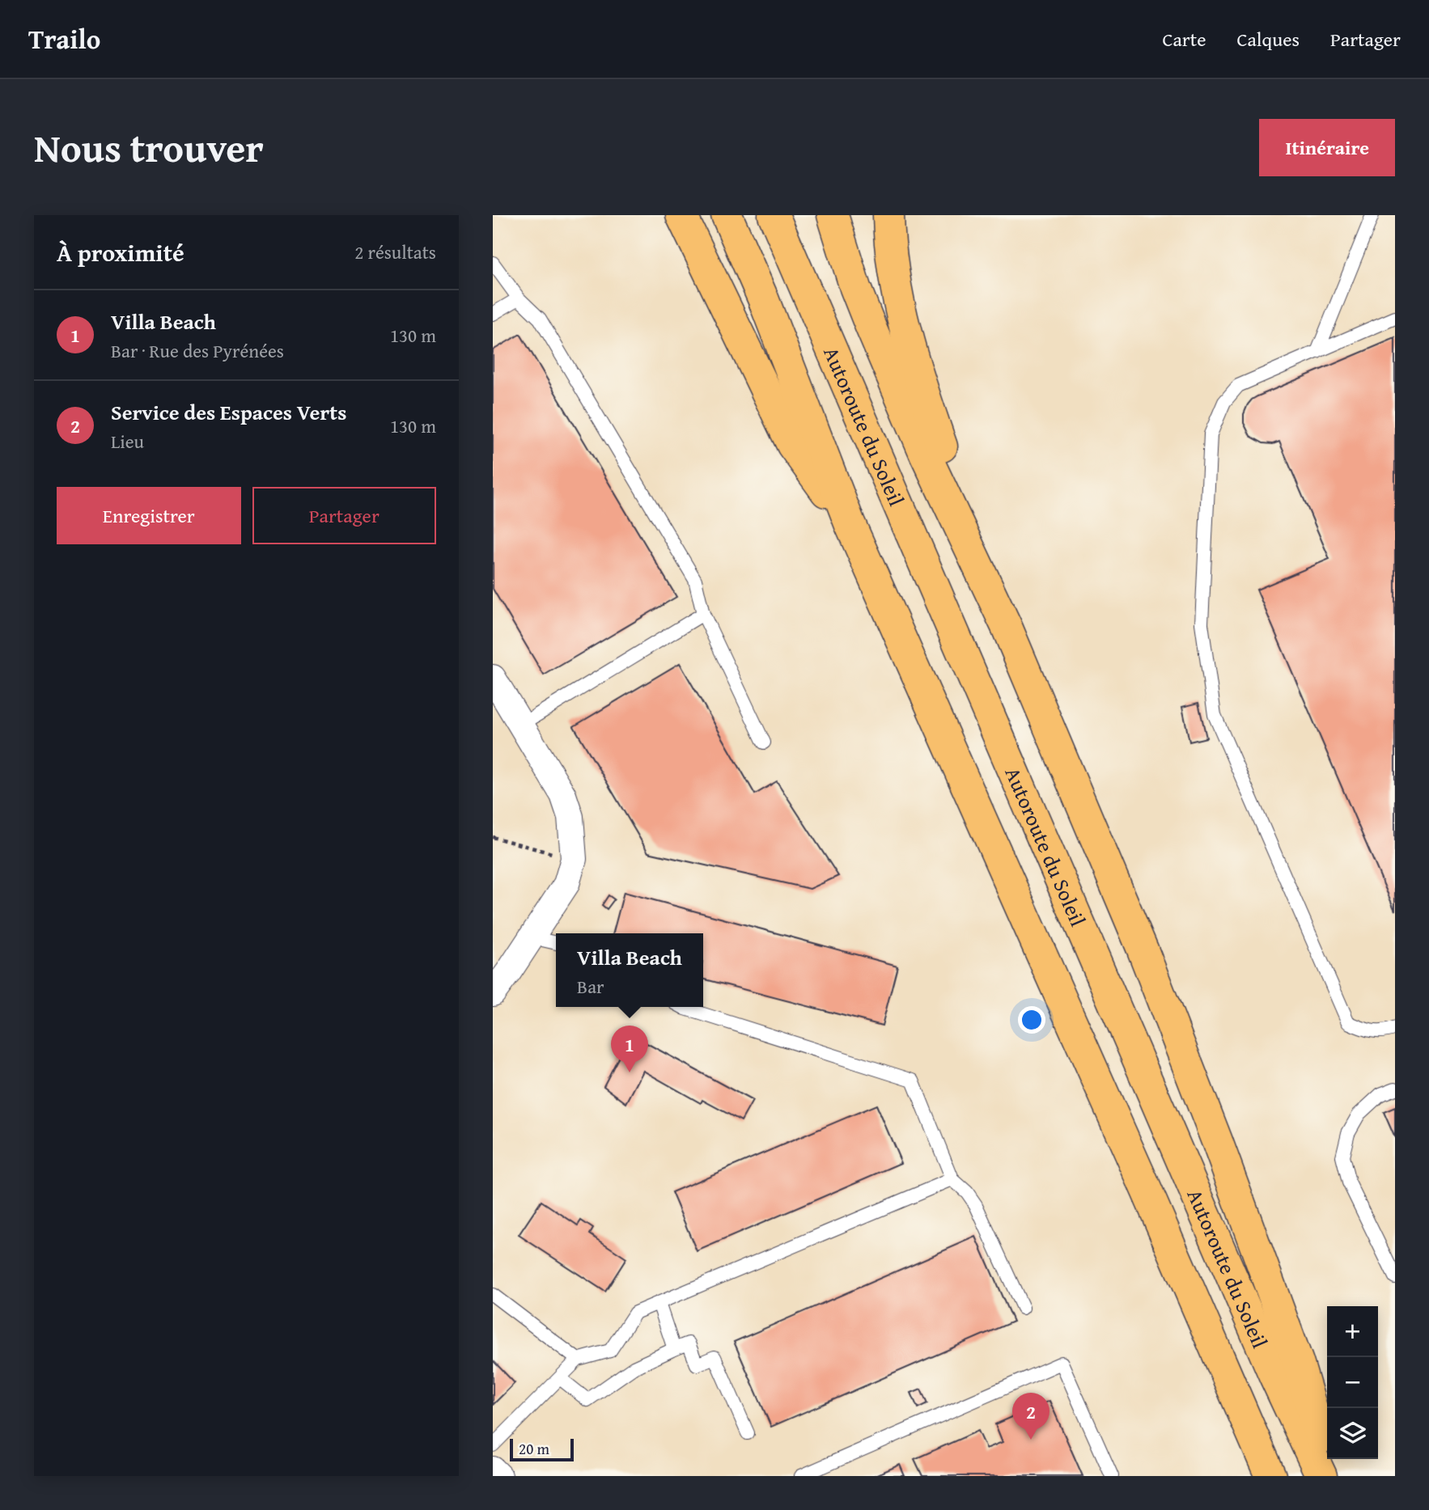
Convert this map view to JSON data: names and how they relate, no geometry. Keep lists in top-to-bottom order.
{
  "streets": {
    "highway": ["Autoroute du Soleil"]
  },
  "scale_bar": "20 m",
  "page": {
    "header": "Trailo",
    "nav": ["Carte", "Calques", "Partager"],
    "title": "Nous trouver",
    "buttons": [
      "Itinéraire",
      ["Enregistrer", "Partager"]
    ],
    "heading": ["À proximité", "2 résultats"],
    "list": [
      {
        "mark": "1",
        "name": "Villa Beach",
        "note": "Bar · Rue des Pyrénées",
        "value": "130 m"
      },
      {
        "mark": "2",
        "name": "Service des Espaces Verts",
        "note": "Lieu",
        "value": "130 m"
      }
    ],
    "popup": ["Villa Beach", "Bar"],
    "pins": ["1", "2"],
    "map_buttons": ["+", "−"],
    "scale": "20 m"
  }
}
